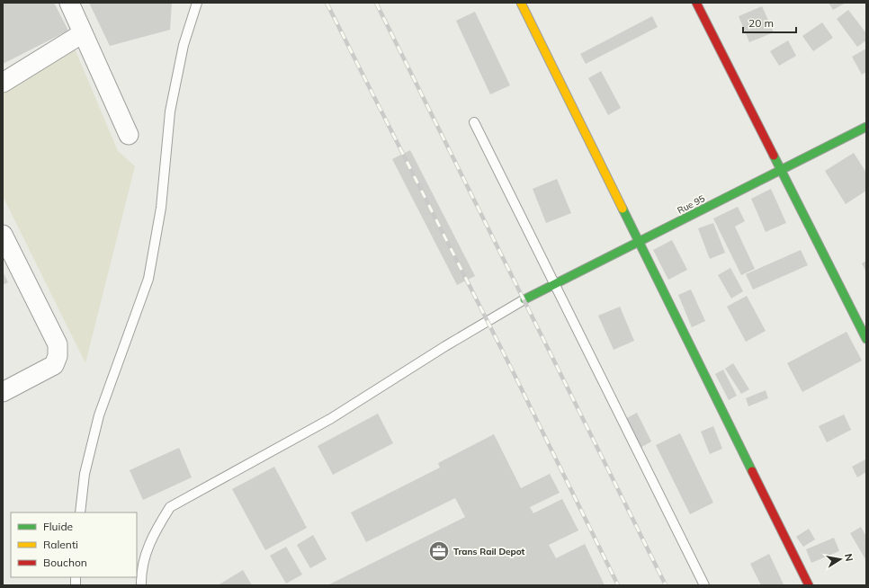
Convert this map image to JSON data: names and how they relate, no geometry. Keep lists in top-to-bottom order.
{
  "streets": {
    "street": ["Rue 95"]
  },
  "places": {
    "office": ["Trans Rail Depot"]
  },
  "legend": ["Fluide", "Ralenti", "Bouchon"],
  "scale_bar": "20 m",
  "north": "right"
}
